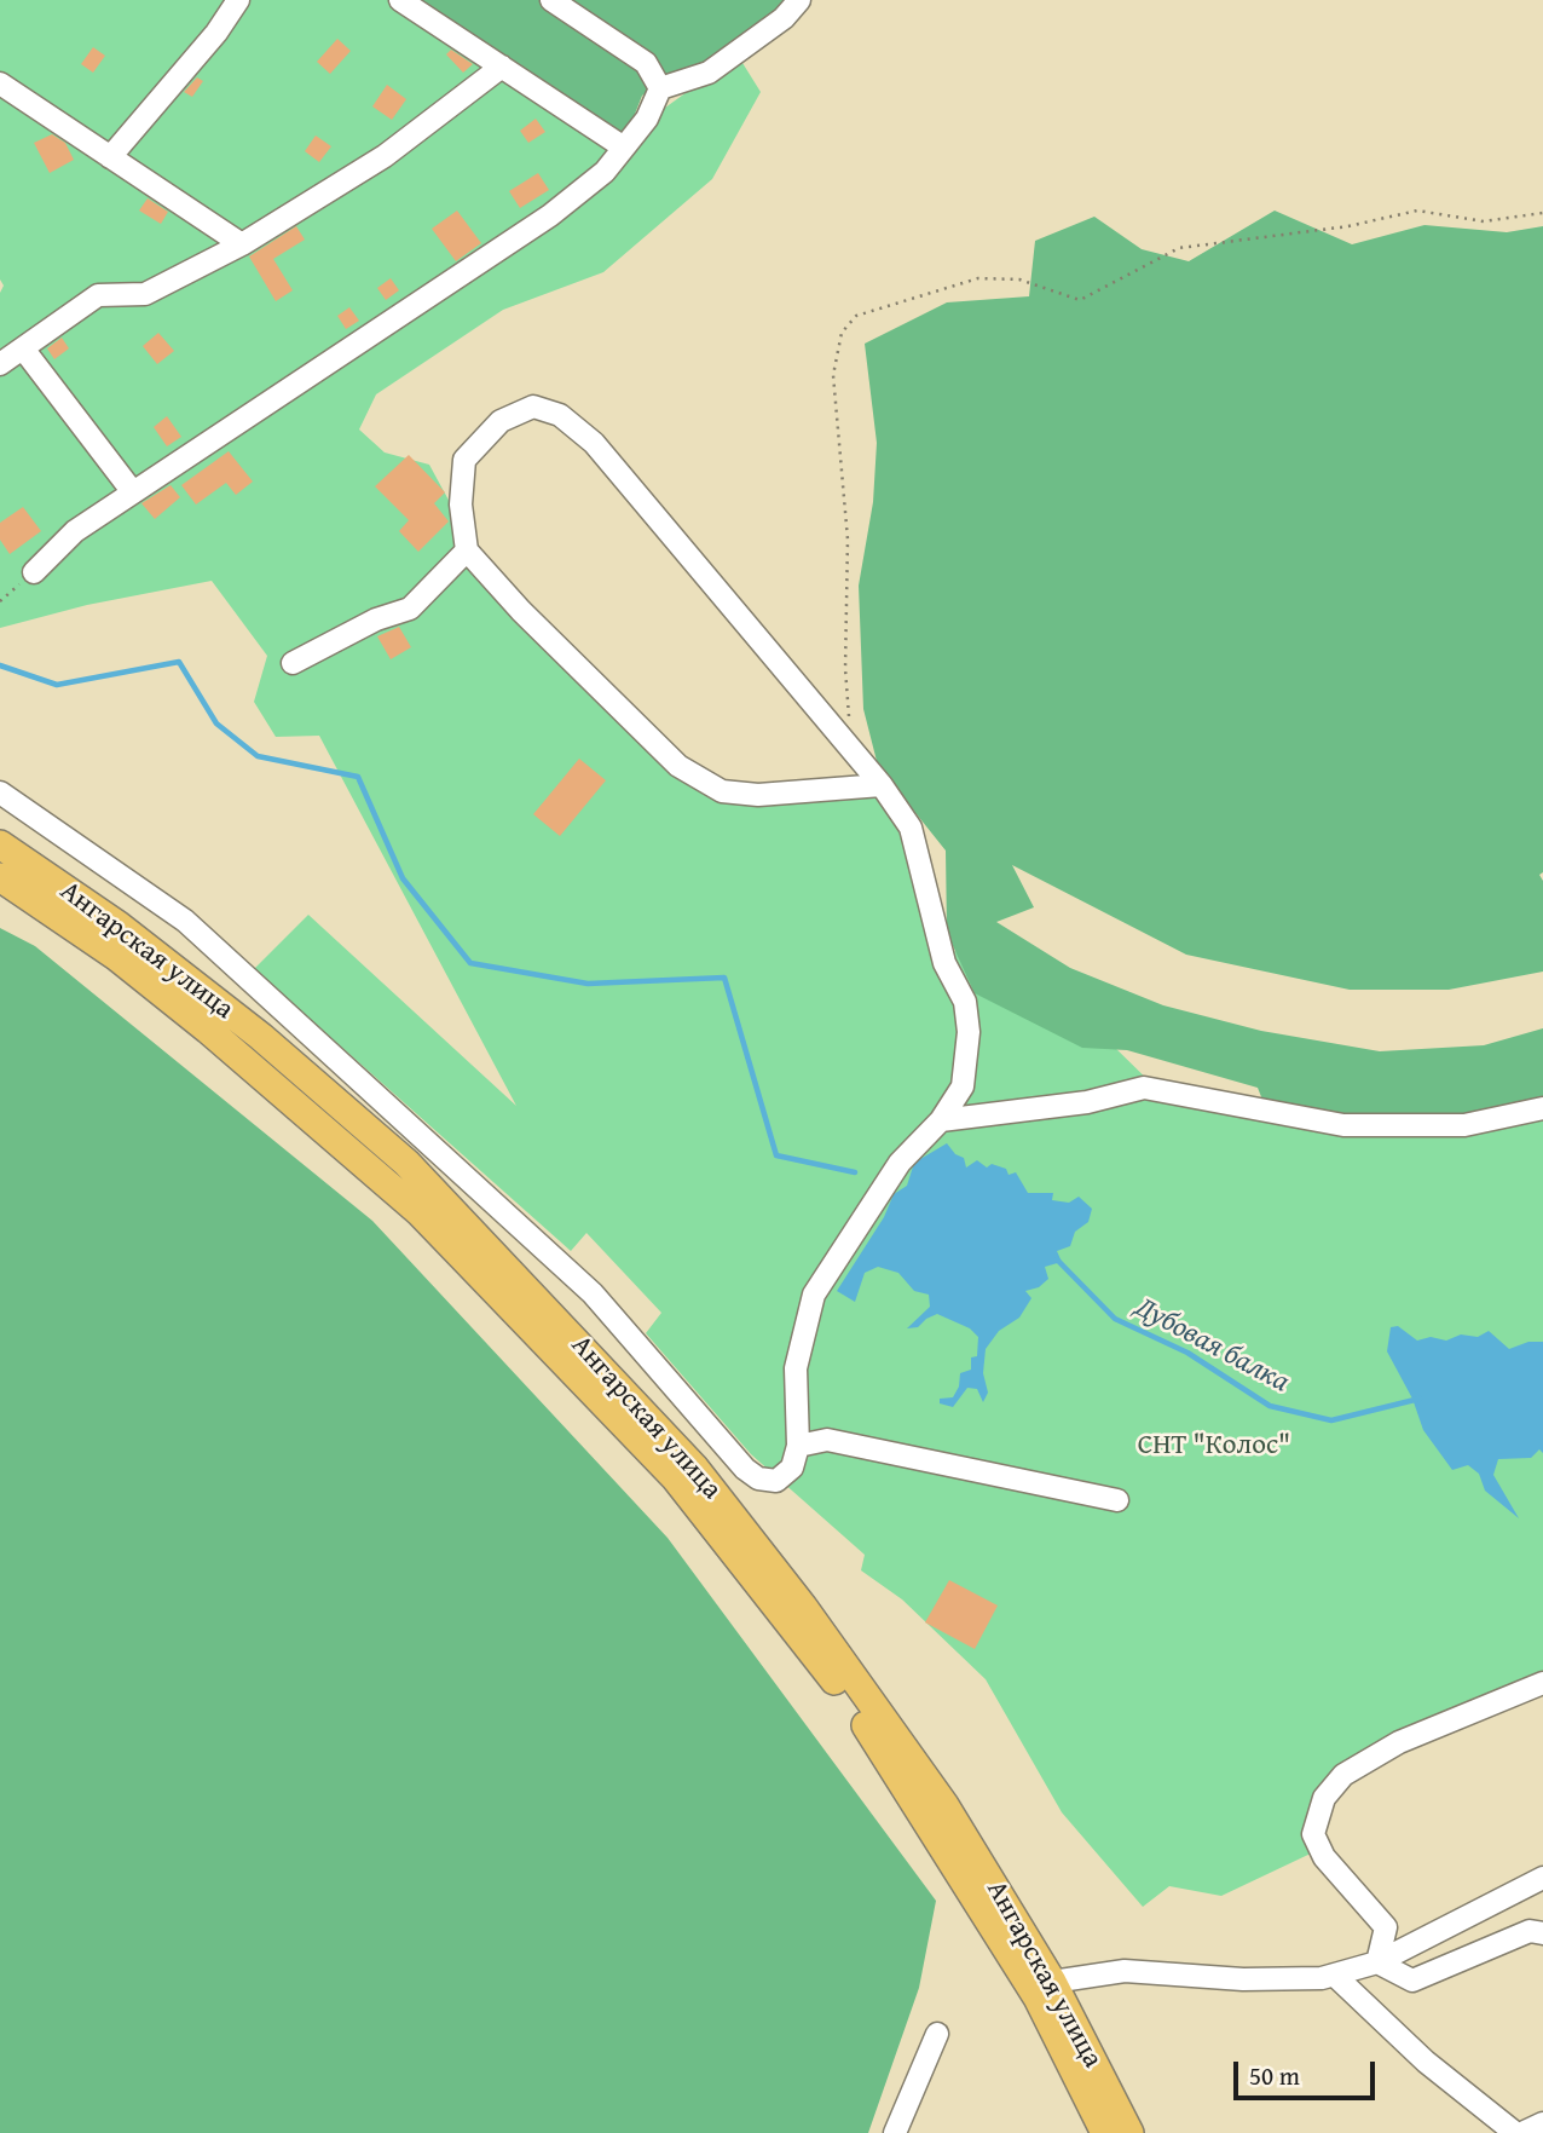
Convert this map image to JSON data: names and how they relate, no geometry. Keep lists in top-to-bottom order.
{
  "streets": {
    "main road": ["Ангарская улица"]
  },
  "water": ["Дубовая балка"],
  "parks": ["СНТ \"Колос\""],
  "scale_bar": "50 m"
}
